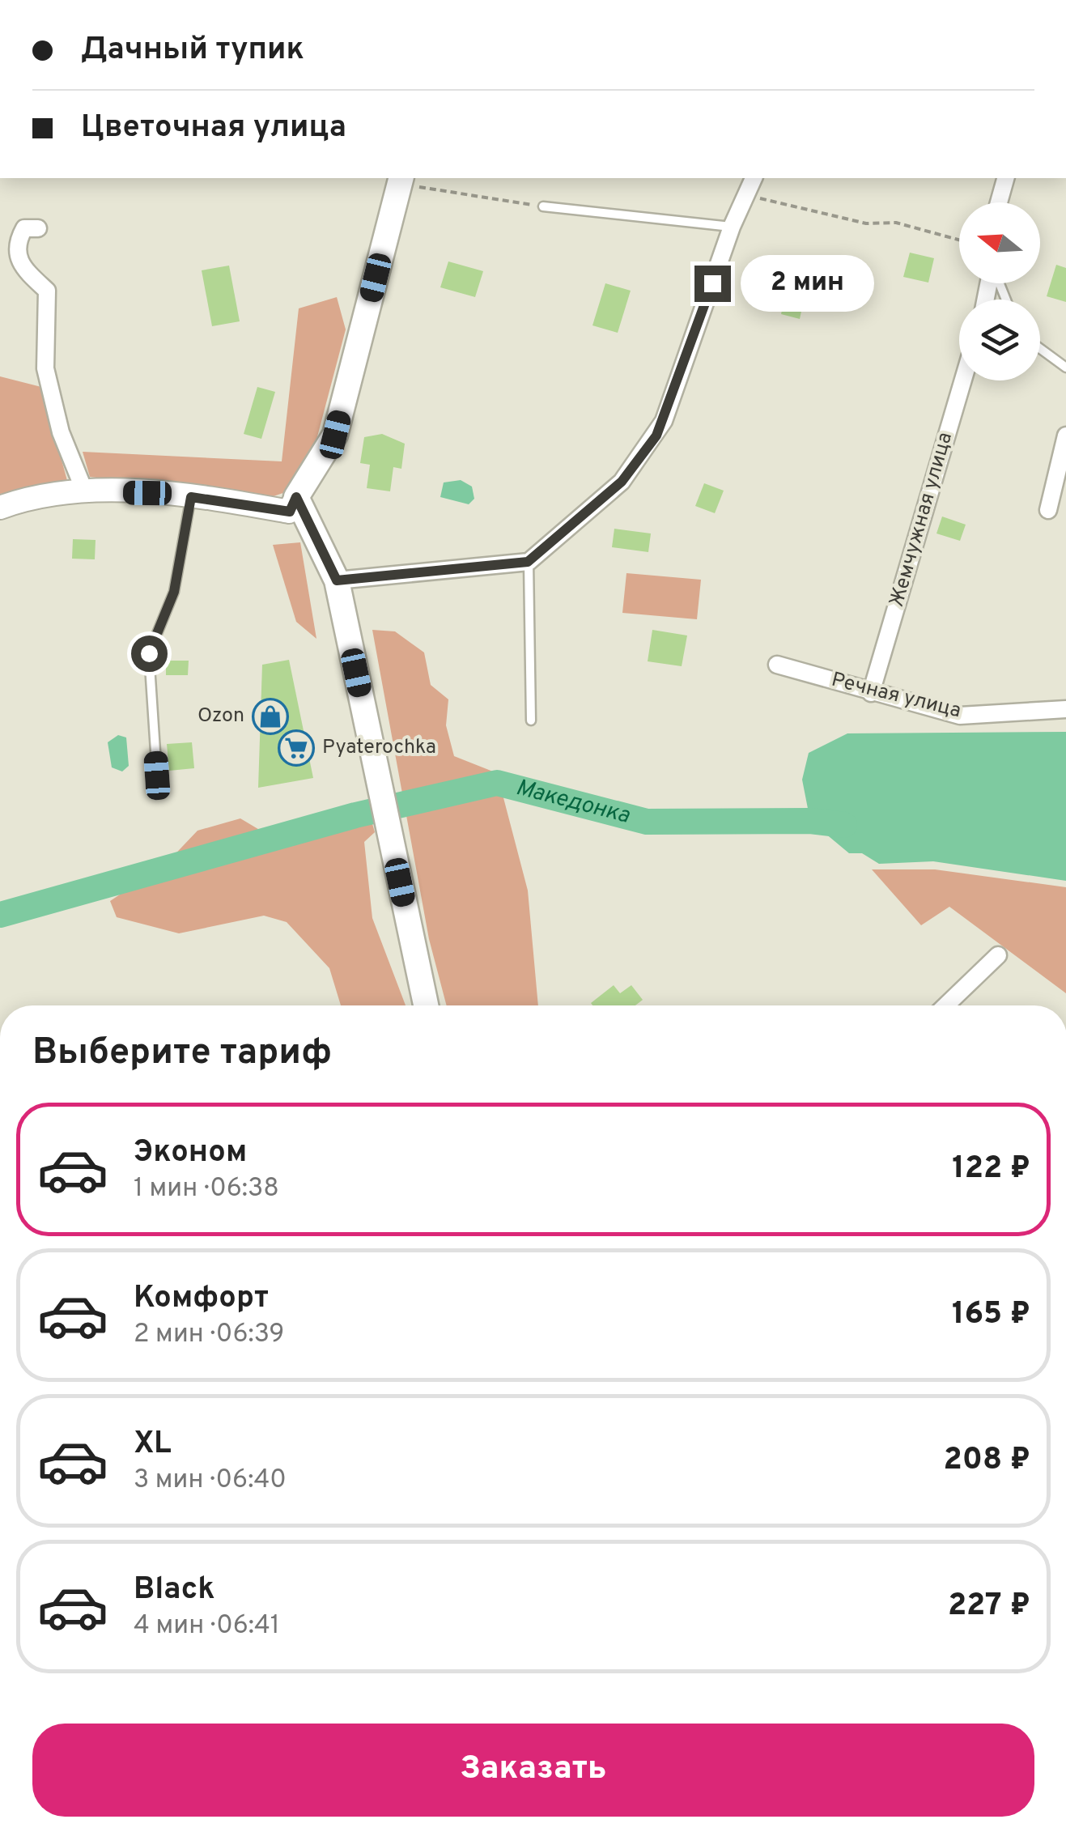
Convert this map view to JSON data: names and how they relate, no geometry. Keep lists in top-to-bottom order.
{
  "streets": {
    "street": ["Жемчужная улица", "Речная улица"]
  },
  "crossings": [
    ["Жемчужная улица", "Речная улица"]
  ],
  "water": ["Македонка"],
  "places": {
    "shop": ["Ozon"],
    "supermarket": ["Pyaterochka"]
  },
  "north": "left",
  "page": {
    "banner": ["Дачный тупик", "Цветочная улица"],
    "bubble": "2 мин",
    "heading": "Выберите тариф",
    "list": [
      {
        "name": "Эконом",
        "note": "1 мин · 06:38",
        "value": "122 ₽"
      },
      {
        "name": "Комфорт",
        "note": "2 мин · 06:39",
        "value": "165 ₽"
      },
      {
        "name": "XL",
        "note": "3 мин · 06:40",
        "value": "208 ₽"
      },
      {
        "name": "Black",
        "note": "4 мин · 06:41",
        "value": "227 ₽"
      }
    ],
    "buttons": "Заказать"
  }
}
